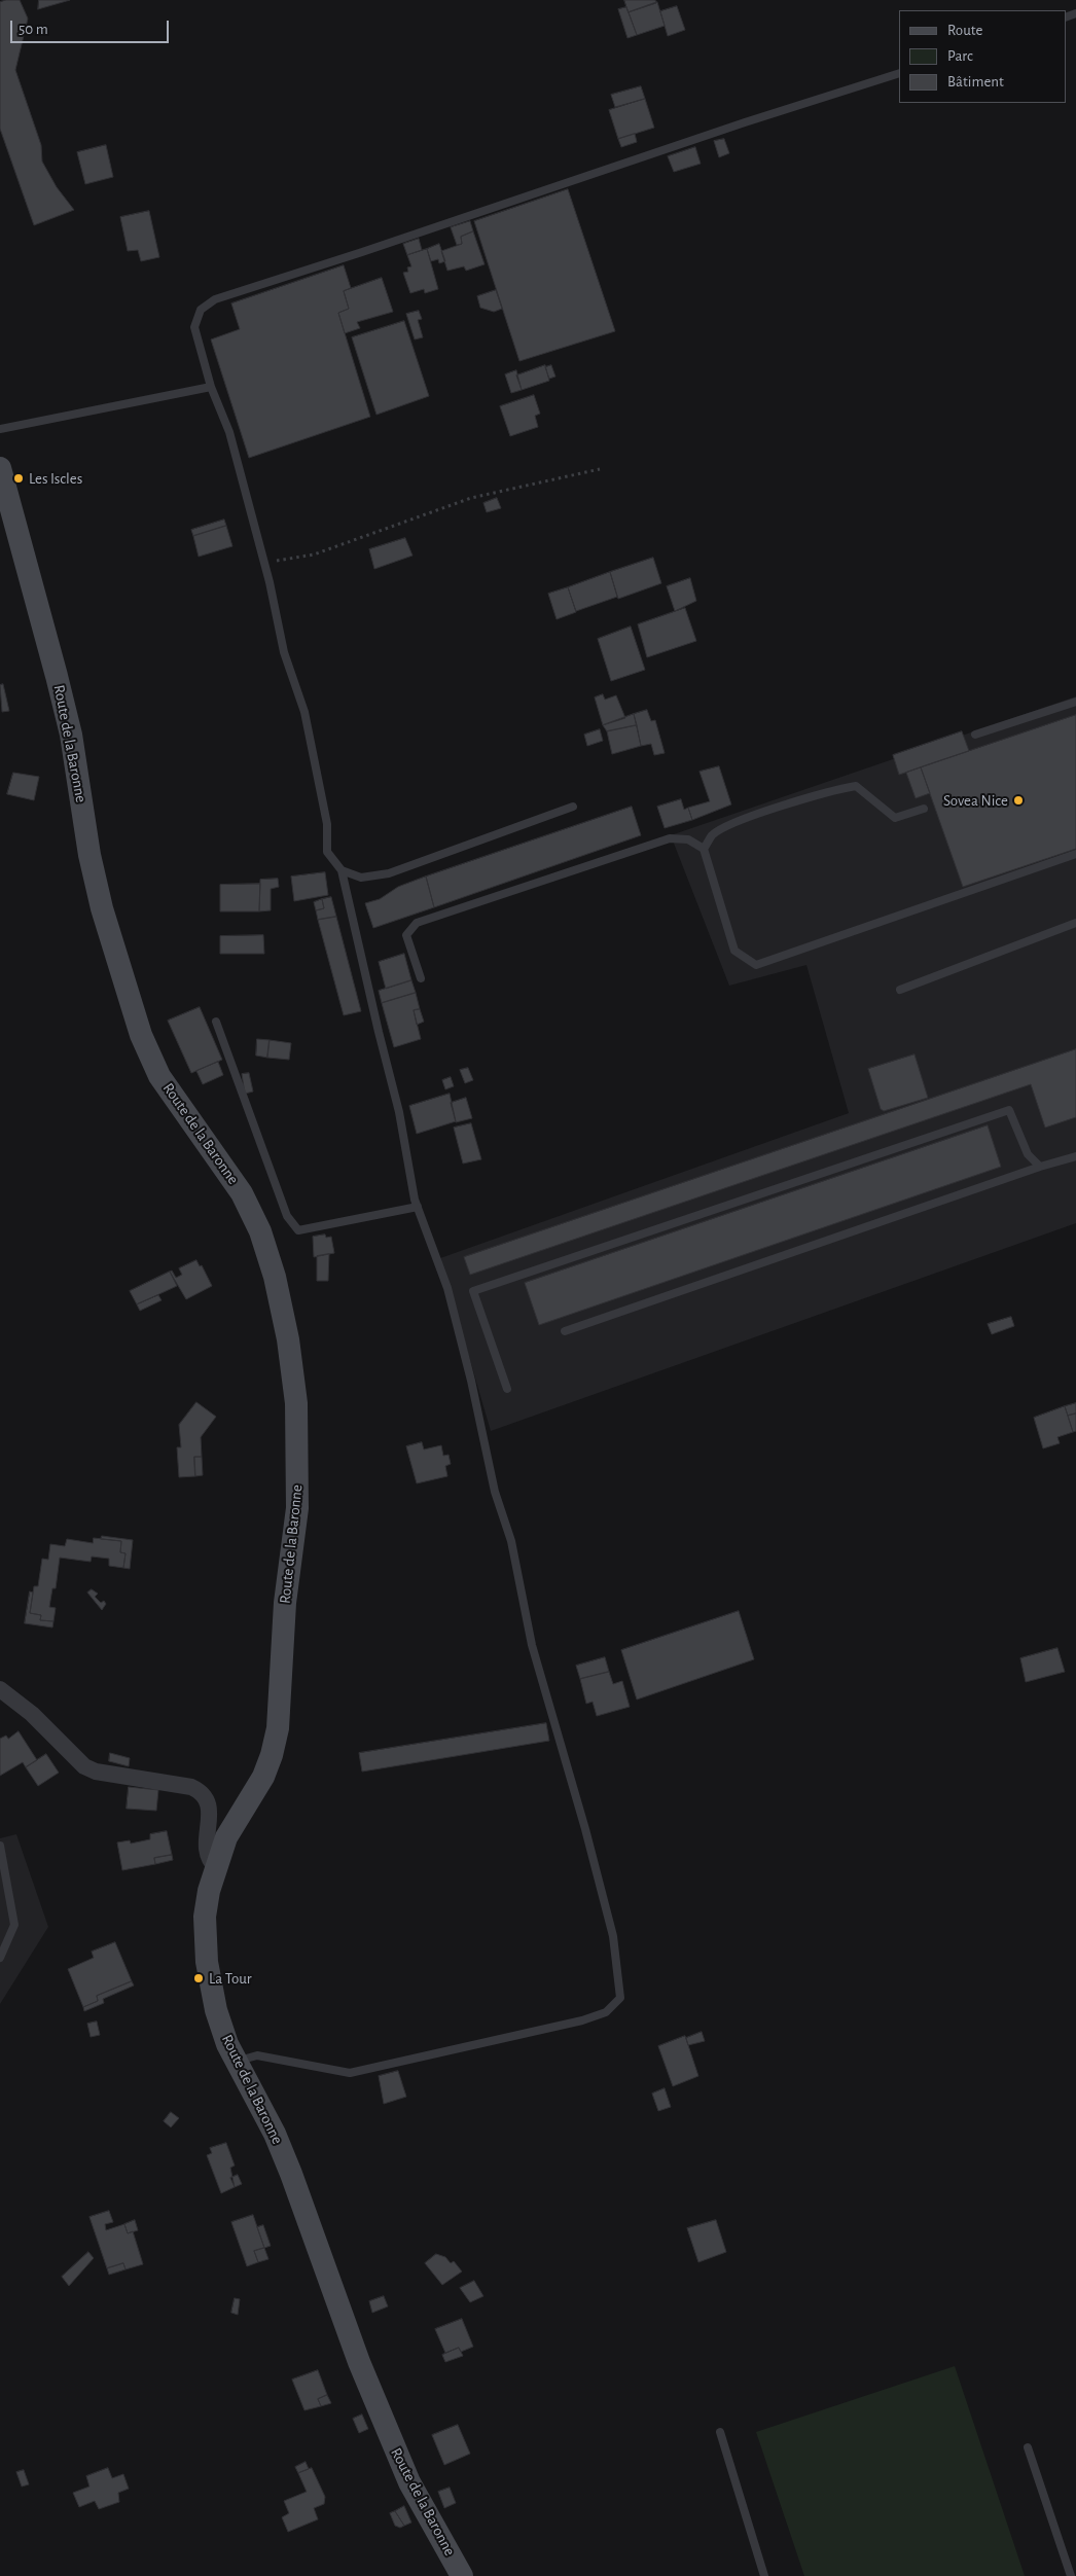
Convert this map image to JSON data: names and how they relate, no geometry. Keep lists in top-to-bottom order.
{
  "streets": {
    "main road": ["Route de la Baronne"]
  },
  "places": ["Les Iscles", "Sovea Nice", "La Tour"],
  "legend": ["Route", "Parc", "Bâtiment"],
  "scale_bar": "50 m"
}
